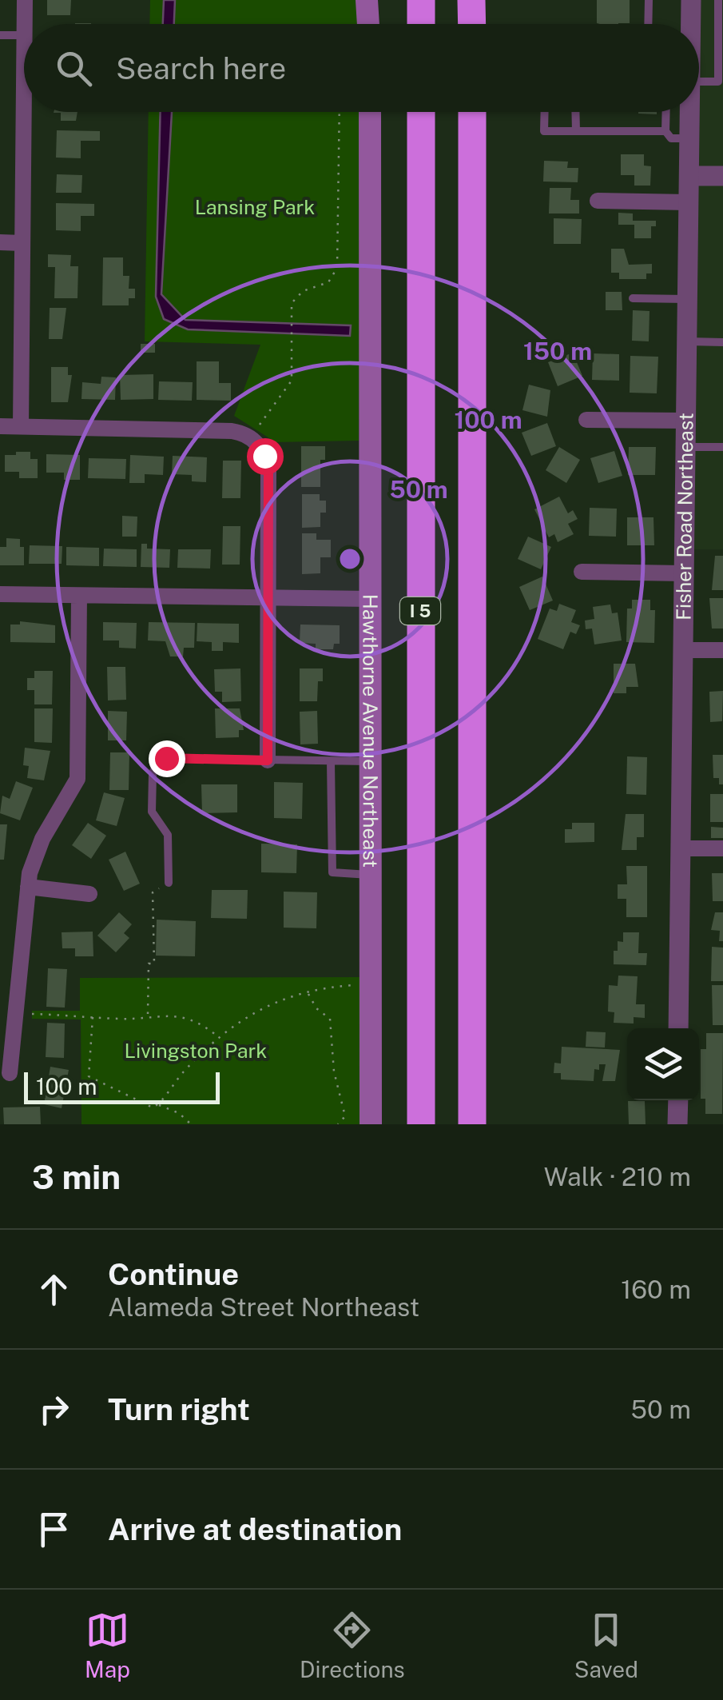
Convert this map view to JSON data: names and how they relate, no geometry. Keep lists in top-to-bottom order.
{
  "streets": {
    "highway": ["I 5"],
    "main road": ["Hawthorne Avenue Northeast"],
    "street": ["Fisher Road Northeast"]
  },
  "parks": ["Lansing Park", "Livingston Park"],
  "scale_bar": "100 m",
  "page": {
    "search": "Search here",
    "scale": "100 m",
    "heading": ["3 min", "Walk · 210 m"],
    "list": [
      ["Continue", "Alameda Street Northeast", "160 m"],
      ["Turn right", "50 m"],
      "Arrive at destination"
    ],
    "nav": ["Map", "Directions", "Saved"]
  },
  "rings": ["150 m", "100 m", "50 m"]
}
